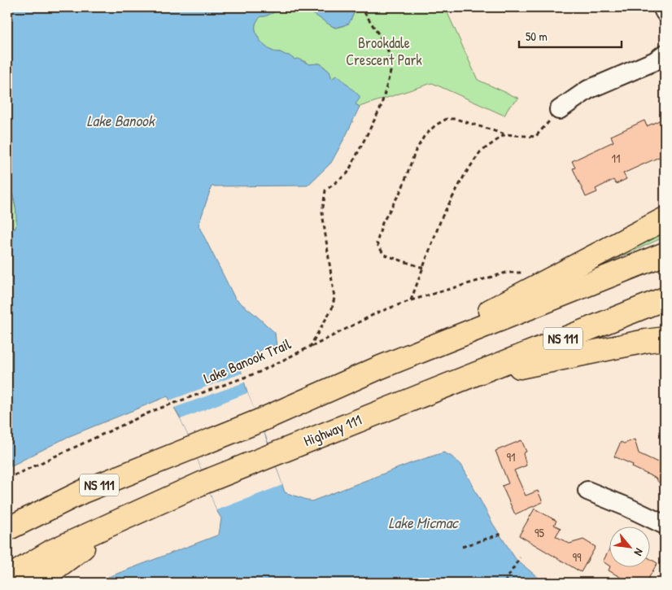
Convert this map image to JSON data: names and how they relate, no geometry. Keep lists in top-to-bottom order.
{
  "streets": {
    "highway": ["NS 111", "Highway 111"],
    "path": ["Lake Banook Trail"]
  },
  "water": ["Lake Banook", "Lake Micmac"],
  "parks": ["Brookdale Crescent Park"],
  "house_numbers": [
    "11",
    "91",
    "95",
    "99"
  ],
  "scale_bar": "50 m",
  "north": "bottom right"
}
